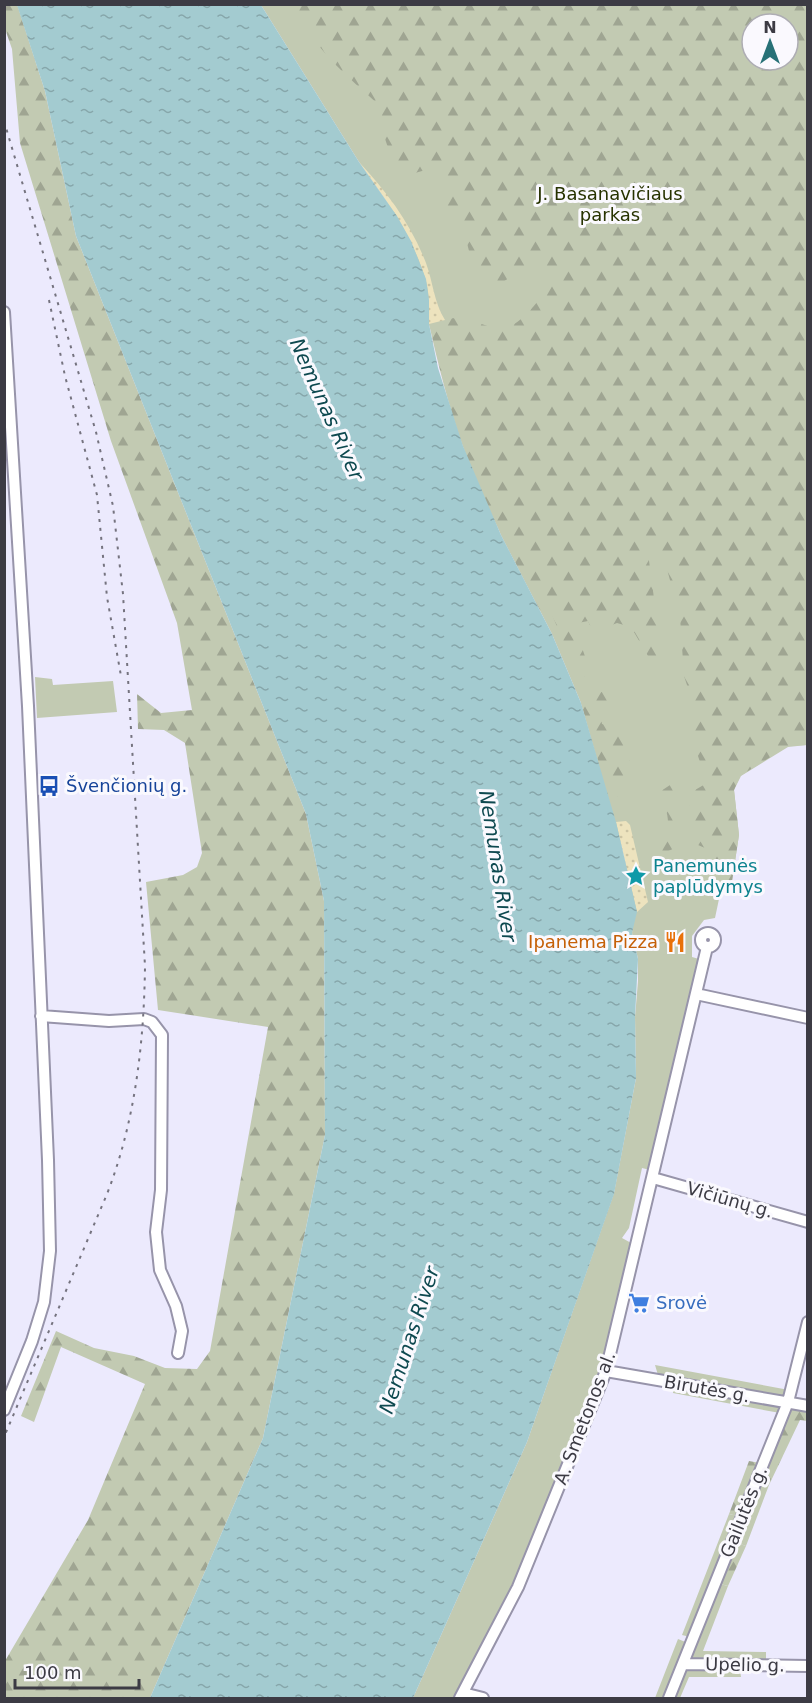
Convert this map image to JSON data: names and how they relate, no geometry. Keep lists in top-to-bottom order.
{
  "streets": {
    "street": [
      "Vičiūnų g.",
      "Birutės g.",
      "A. Smetonos al.",
      "Gailutės g.",
      "Upelio g."
    ]
  },
  "crossings": [
    ["Vičiūnų g.", "A. Smetonos al."],
    ["Birutės g.", "A. Smetonos al."],
    ["Birutės g.", "Gailutės g."],
    ["Gailutės g.", "Upelio g."]
  ],
  "water": ["Nemunas River"],
  "parks": ["J. Basanavičiaus parkas"],
  "places": {
    "bus stop": ["Švenčionių g."],
    "place": ["Panemunės paplūdymys"],
    "restaurant": ["Ipanema Pizza"],
    "supermarket": ["Srovė"]
  },
  "scale_bar": "100 m",
  "north": "top"
}
